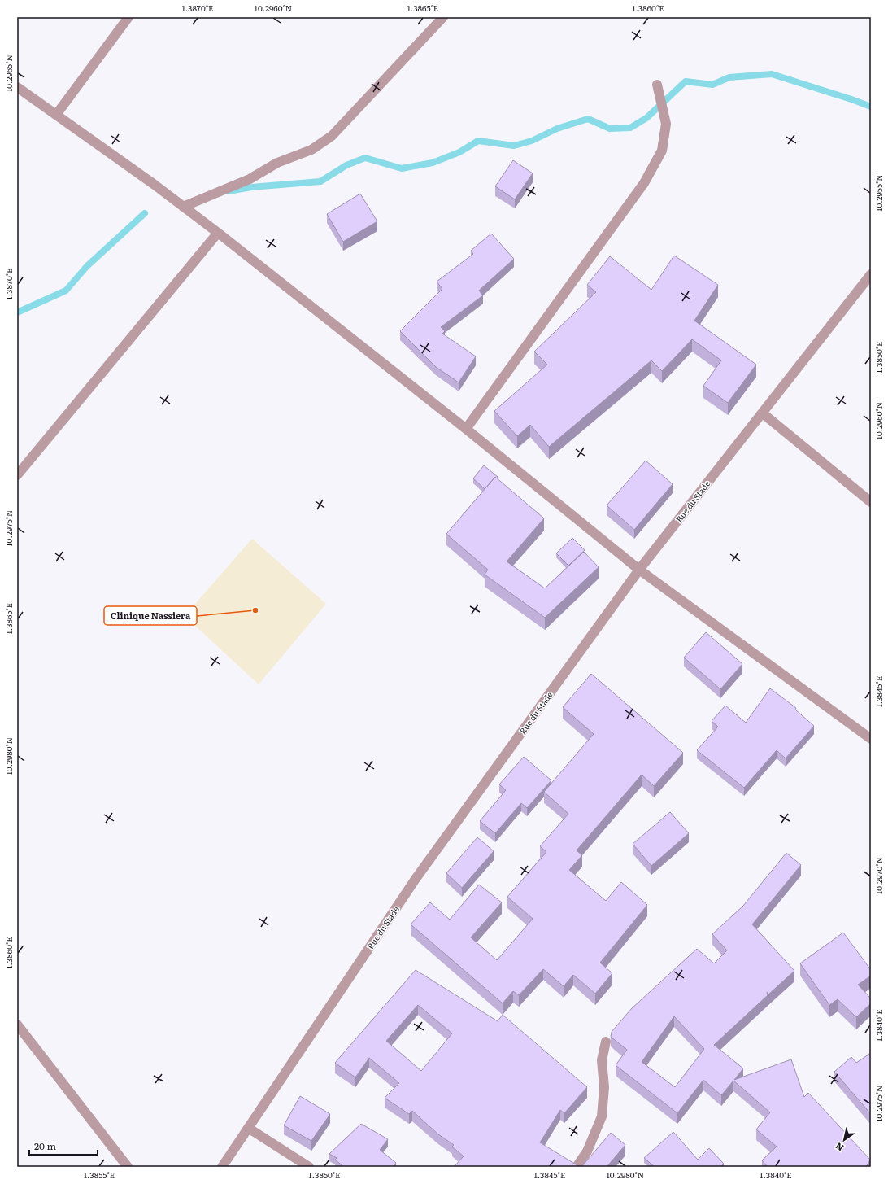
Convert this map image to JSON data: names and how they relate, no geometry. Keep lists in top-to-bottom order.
{
  "streets": {
    "street": ["Rue du Stade"]
  },
  "places": ["Clinique Nassiera"],
  "scale_bar": "20 m",
  "north": "bottom left",
  "coordinates": [
    "1.3870°E",
    "10.2960°N",
    "1.3865°E",
    "1.3860°E",
    "10.2965°N",
    "10.2955°N",
    "1.3850°E",
    "10.2975°N",
    "1.3845°E",
    "10.2980°N",
    "10.2970°N",
    "1.3840°E",
    "1.3855°E"
  ]
}
